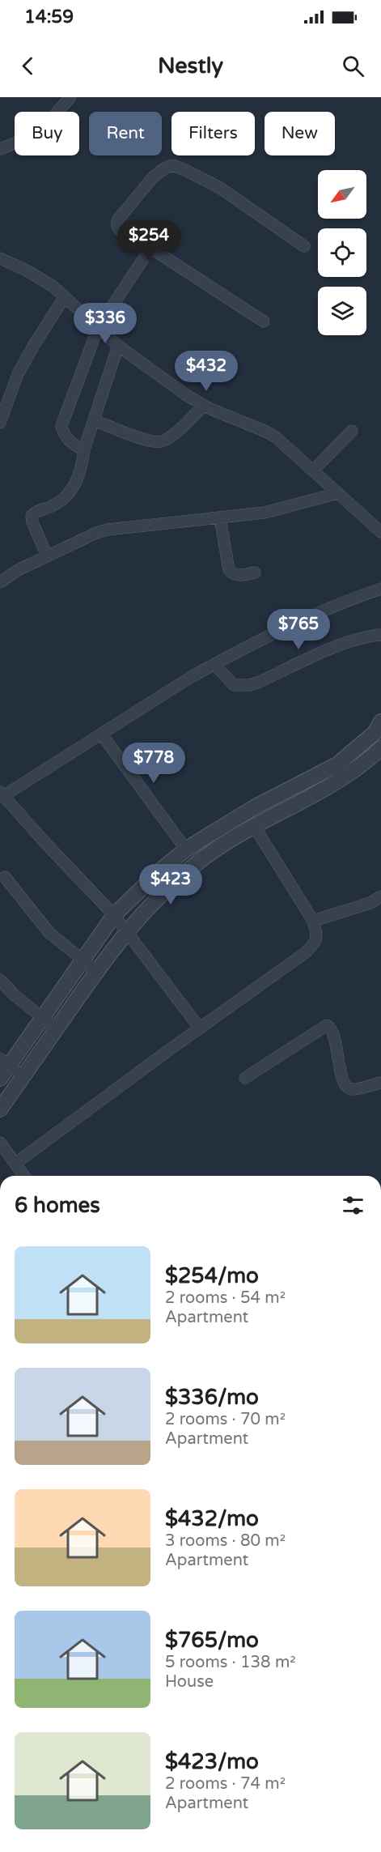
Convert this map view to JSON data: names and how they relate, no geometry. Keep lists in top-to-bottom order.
{
  "north": "bottom left",
  "page": {
    "status": "14:59",
    "header": "Nestly",
    "chip": [
      "Buy",
      "Rent",
      "Filters",
      "New"
    ],
    "price": [
      "$254",
      "$336",
      "$432",
      "$765",
      "$778",
      "$423"
    ],
    "heading": "6 homes",
    "list": [
      {
        "name": "$254/mo",
        "note": "2 rooms · 54 m² · Apartment"
      },
      {
        "name": "$336/mo",
        "note": "2 rooms · 70 m² · Apartment"
      },
      {
        "name": "$432/mo",
        "note": "3 rooms · 80 m² · Apartment"
      },
      {
        "name": "$765/mo",
        "note": "5 rooms · 138 m² · House"
      },
      {
        "name": "$423/mo",
        "note": "2 rooms · 74 m² · Apartment"
      }
    ]
  }
}
